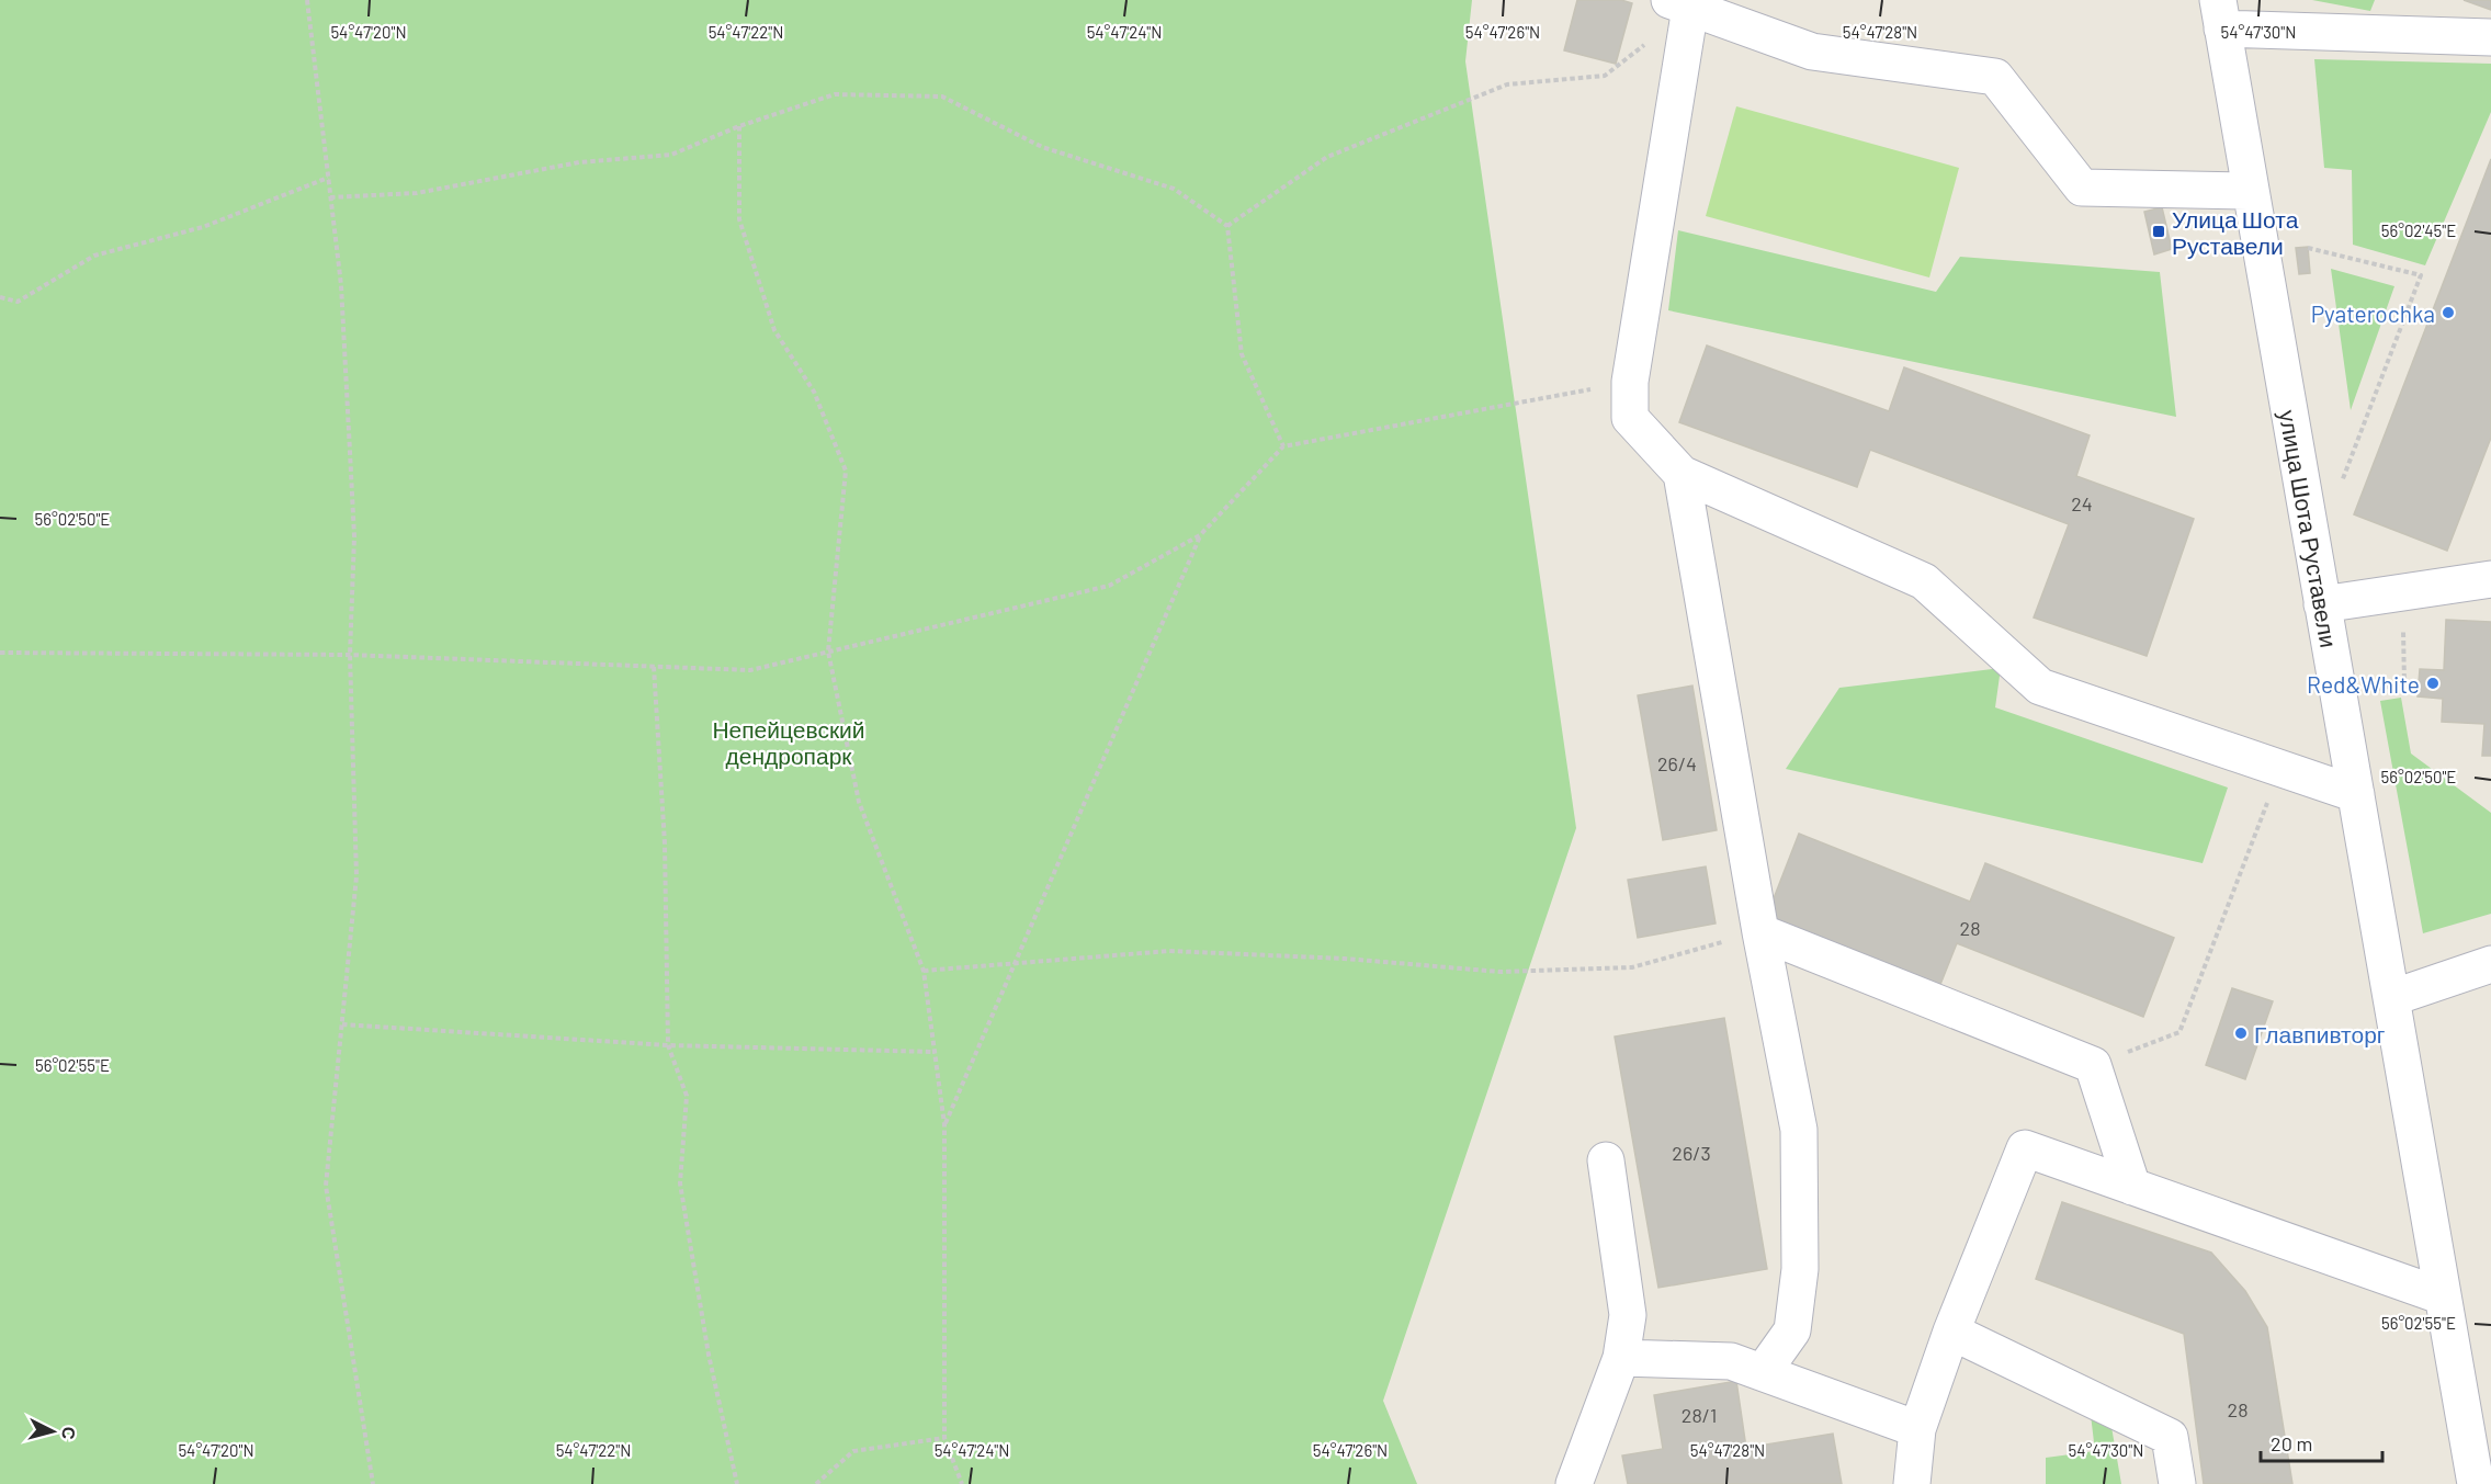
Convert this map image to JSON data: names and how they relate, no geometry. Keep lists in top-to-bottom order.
{
  "streets": {
    "street": ["улица Шота Руставели"]
  },
  "parks": ["Непейцевский дендропарк"],
  "places": {
    "transit": ["Улица Шота Руставели"],
    "other": ["Pyaterochka", "Red&White", "Главпивторг"]
  },
  "house_numbers": [
    "24",
    "26/4",
    "28",
    "26/3",
    "28",
    "28/1"
  ],
  "scale_bar": "20 m",
  "north": "right",
  "coordinates": [
    "54°47'20\"N",
    "54°47'22\"N",
    "54°47'24\"N",
    "54°47'26\"N",
    "54°47'28\"N",
    "54°47'30\"N",
    "56°02'45\"E",
    "56°02'50\"E",
    "56°02'55\"E"
  ]
}
